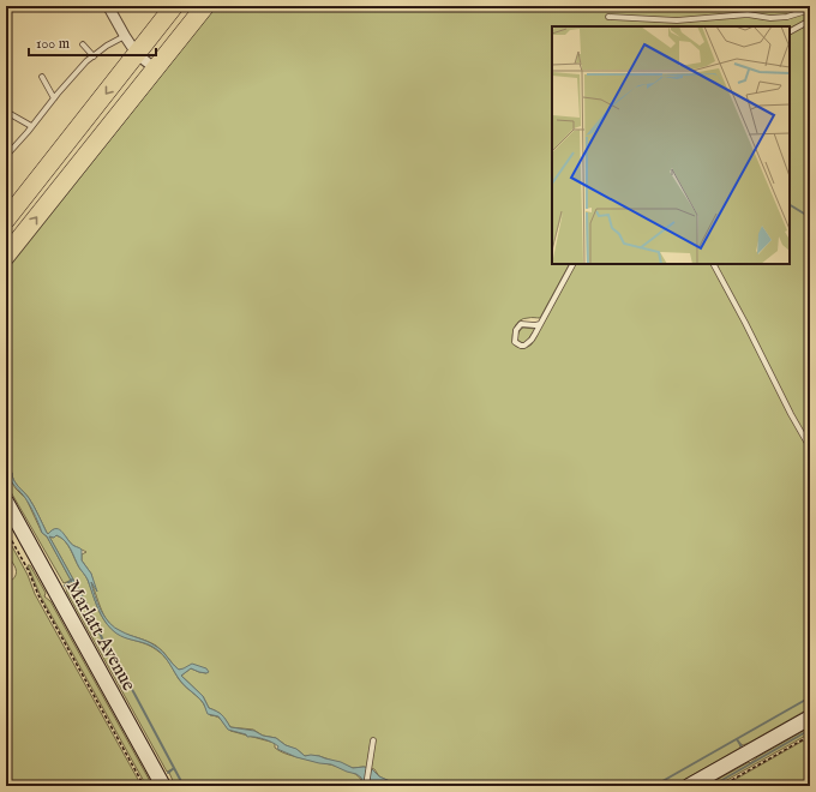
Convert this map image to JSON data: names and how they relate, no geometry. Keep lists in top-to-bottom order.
{
  "streets": {
    "main road": ["Marlatt Avenue"]
  },
  "scale_bar": "100 m"
}
